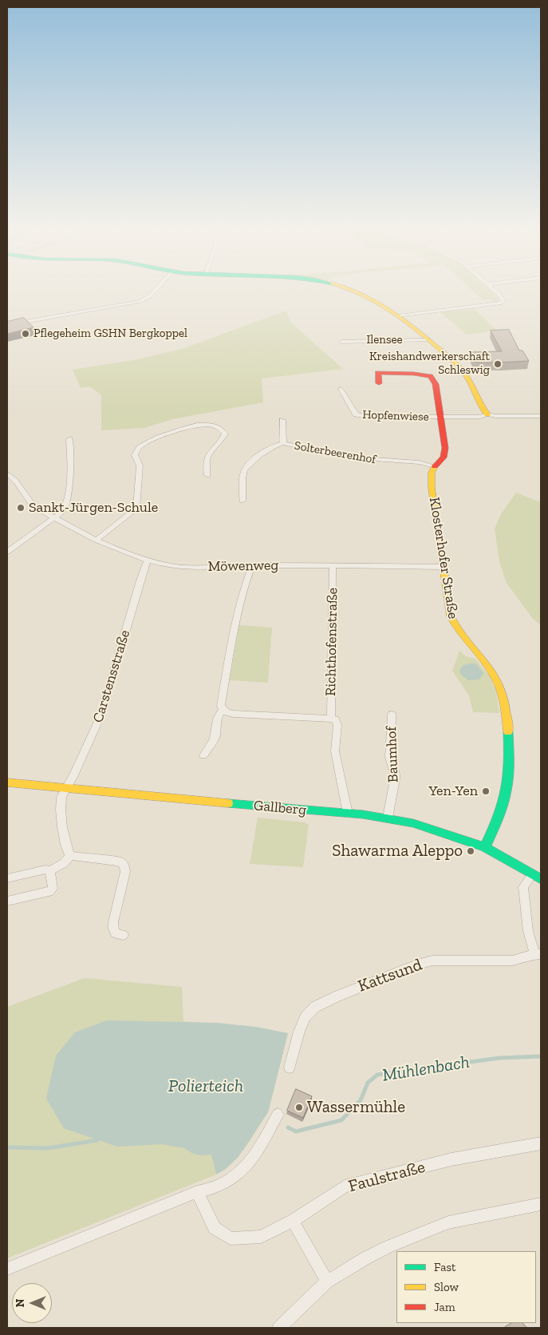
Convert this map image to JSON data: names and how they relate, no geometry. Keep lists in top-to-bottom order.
{
  "streets": {
    "street": [
      "Ilensee",
      "Hopfenwiese",
      "Solterbeerenhof",
      "Klosterhofer Straße",
      "Möwenweg",
      "Richthofenstraße",
      "Carstensstraße",
      "Baumhof",
      "Gallberg",
      "Kattsund",
      "Faulstraße"
    ]
  },
  "crossings": [
    ["Hopfenwiese", "Klosterhofer Straße"],
    ["Solterbeerenhof", "Klosterhofer Straße"],
    ["Klosterhofer Straße", "Möwenweg"],
    ["Klosterhofer Straße", "Gallberg"],
    ["Möwenweg", "Richthofenstraße"],
    ["Möwenweg", "Carstensstraße"],
    ["Richthofenstraße", "Gallberg"],
    ["Carstensstraße", "Gallberg"],
    ["Baumhof", "Gallberg"],
    ["Gallberg", "Kattsund"]
  ],
  "water": ["Mühlenbach", "Polierteich"],
  "places": [
    "Pflegeheim GSHN Bergkoppel",
    "Kreishandwerkerschaft Schleswig",
    "Sankt-Jürgen-Schule",
    "Yen-Yen",
    "Shawarma Aleppo",
    "Wassermühle"
  ],
  "legend": ["Fast", "Slow", "Jam"],
  "north": "left"
}
